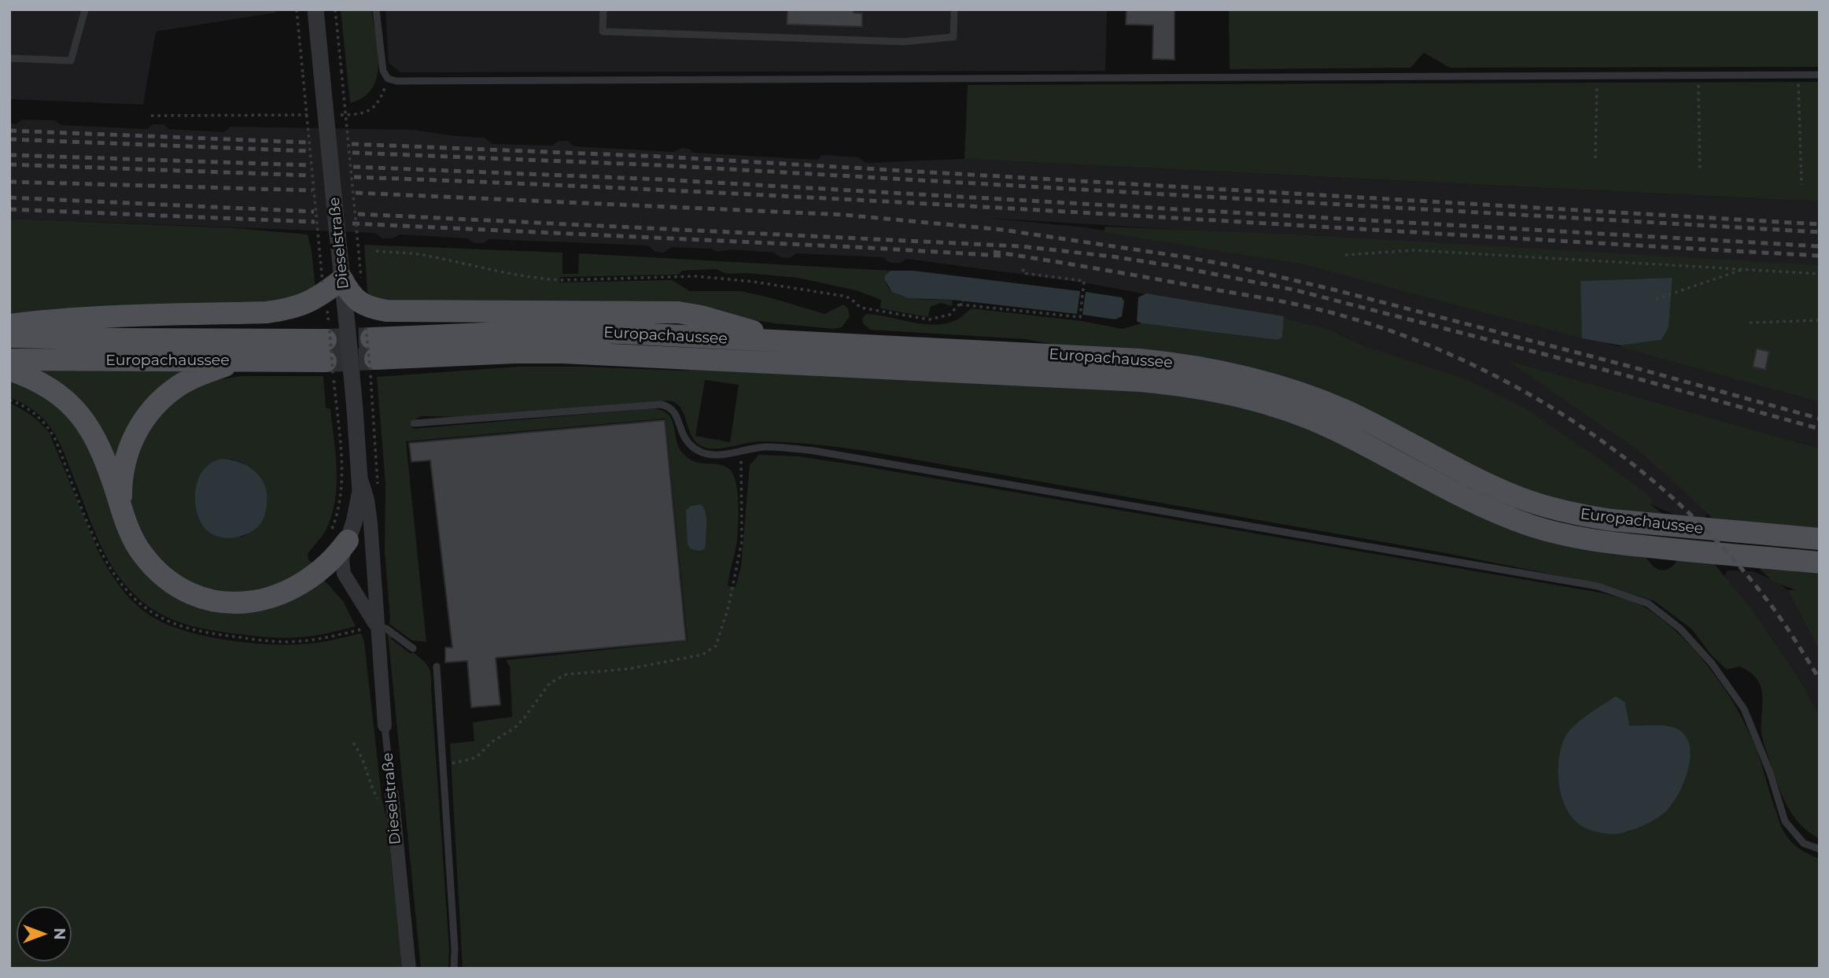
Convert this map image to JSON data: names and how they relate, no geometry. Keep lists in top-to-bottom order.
{
  "streets": {
    "main road": ["Europachaussee"],
    "street": ["Dieselstraße"]
  },
  "north": "right"
}
